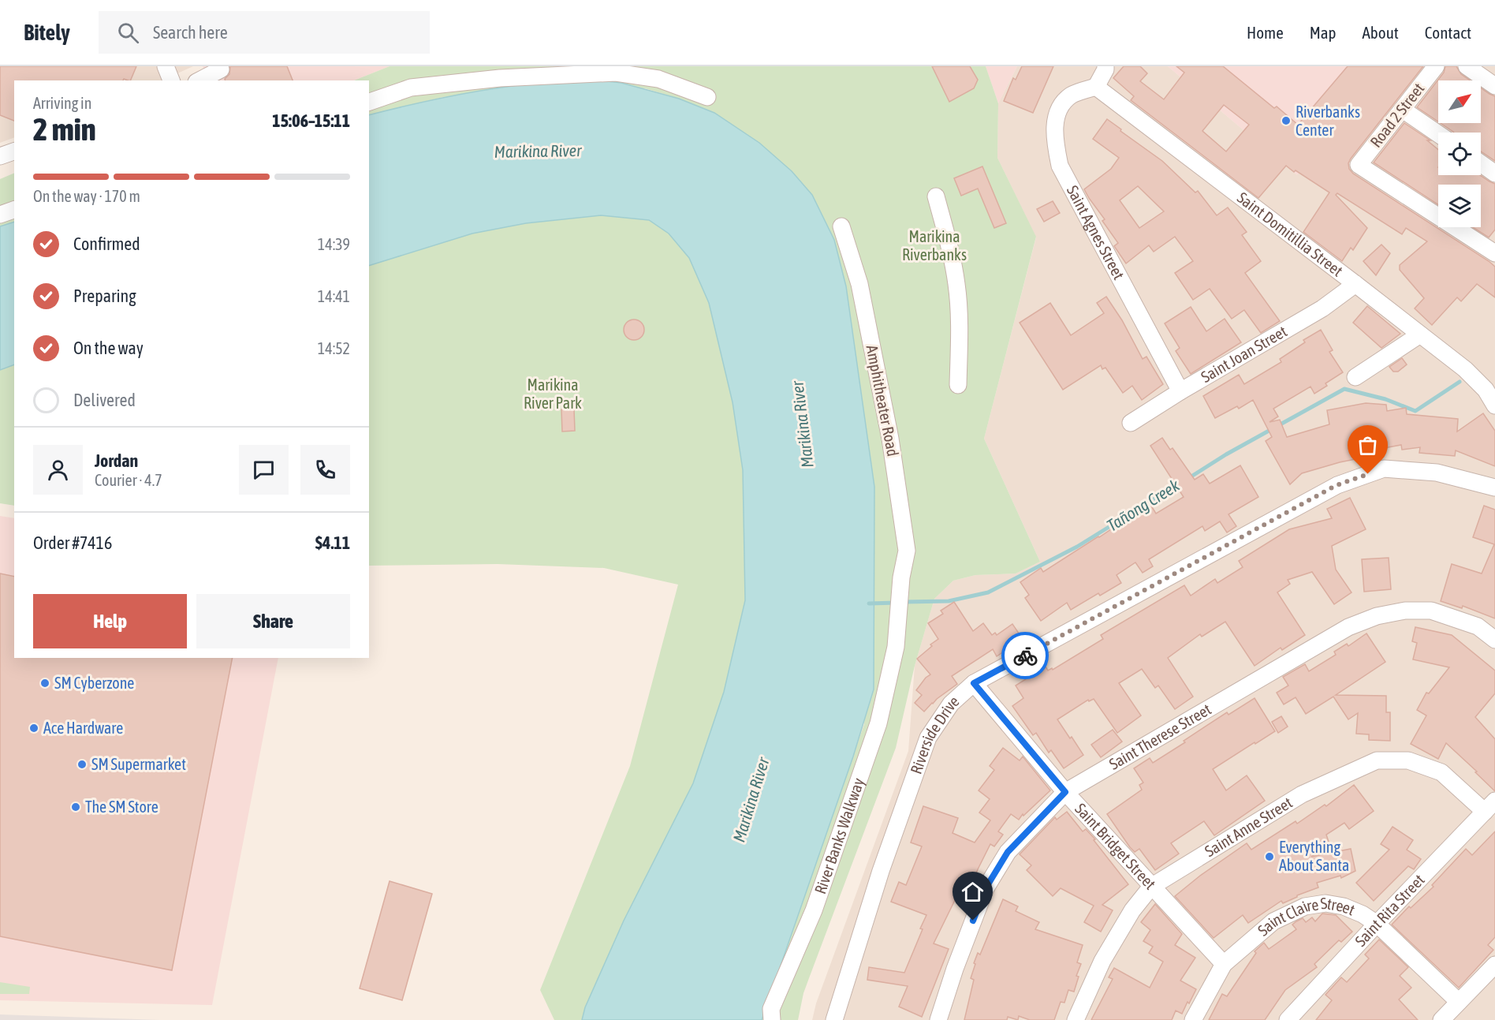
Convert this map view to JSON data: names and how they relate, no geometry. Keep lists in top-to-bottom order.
{
  "streets": {
    "street": [
      "Road 2 Street",
      "Saint Agnes Street",
      "Saint Domitillia Street",
      "Saint Joan Street",
      "Amphitheater Road",
      "Saint Therese Street",
      "Riverside Drive",
      "Saint Anne Street",
      "River Banks Walkway",
      "Saint Bridget Street",
      "Saint Rita Street",
      "Saint Claire Street"
    ]
  },
  "crossings": [
    ["Saint Agnes Street", "Saint Domitillia Street"],
    ["Saint Agnes Street", "Saint Joan Street"],
    ["Saint Domitillia Street", "Saint Joan Street"],
    ["Amphitheater Road", "River Banks Walkway"],
    ["Saint Therese Street", "Saint Bridget Street"],
    ["Riverside Drive", "Saint Bridget Street"],
    ["Saint Anne Street", "Saint Bridget Street"],
    ["Saint Anne Street", "Saint Rita Street"],
    ["Saint Bridget Street", "Saint Claire Street"],
    ["Saint Rita Street", "Saint Claire Street"]
  ],
  "water": ["Marikina River", "Tañong Creek"],
  "parks": ["Marikina Riverbanks", "Marikina River Park"],
  "places": [
    "Riverbanks Center",
    "SM Cyberzone",
    "Ace Hardware",
    "SM Supermarket",
    "The SM Store",
    "Everything About Santa"
  ],
  "north": "top right",
  "page": {
    "header": "Bitely",
    "search": "Search here",
    "nav": [
      "Home",
      "Map",
      "About",
      "Contact"
    ],
    "heading": ["2 min", "Arriving in", "15:06–15:11"],
    "panel": [
      "Jordan",
      "Courier · 4.7",
      "Order #7416",
      "$4.11"
    ],
    "bar": "On the way · 170 m",
    "list": [
      ["Confirmed", "14:39"],
      ["Preparing", "14:41"],
      ["On the way", "14:52"],
      "Delivered"
    ],
    "buttons": ["Help", "Share"]
  }
}
